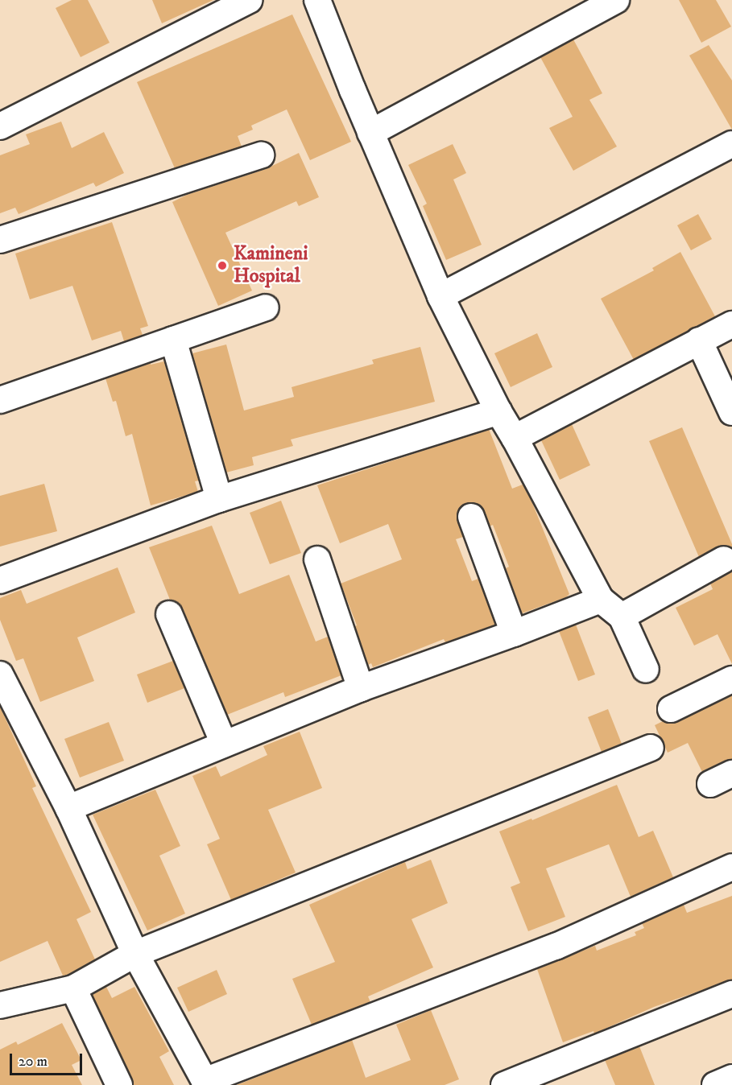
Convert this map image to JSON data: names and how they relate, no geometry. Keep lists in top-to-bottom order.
{
  "places": ["Kamineni Hospital"],
  "scale_bar": "20 m"
}
